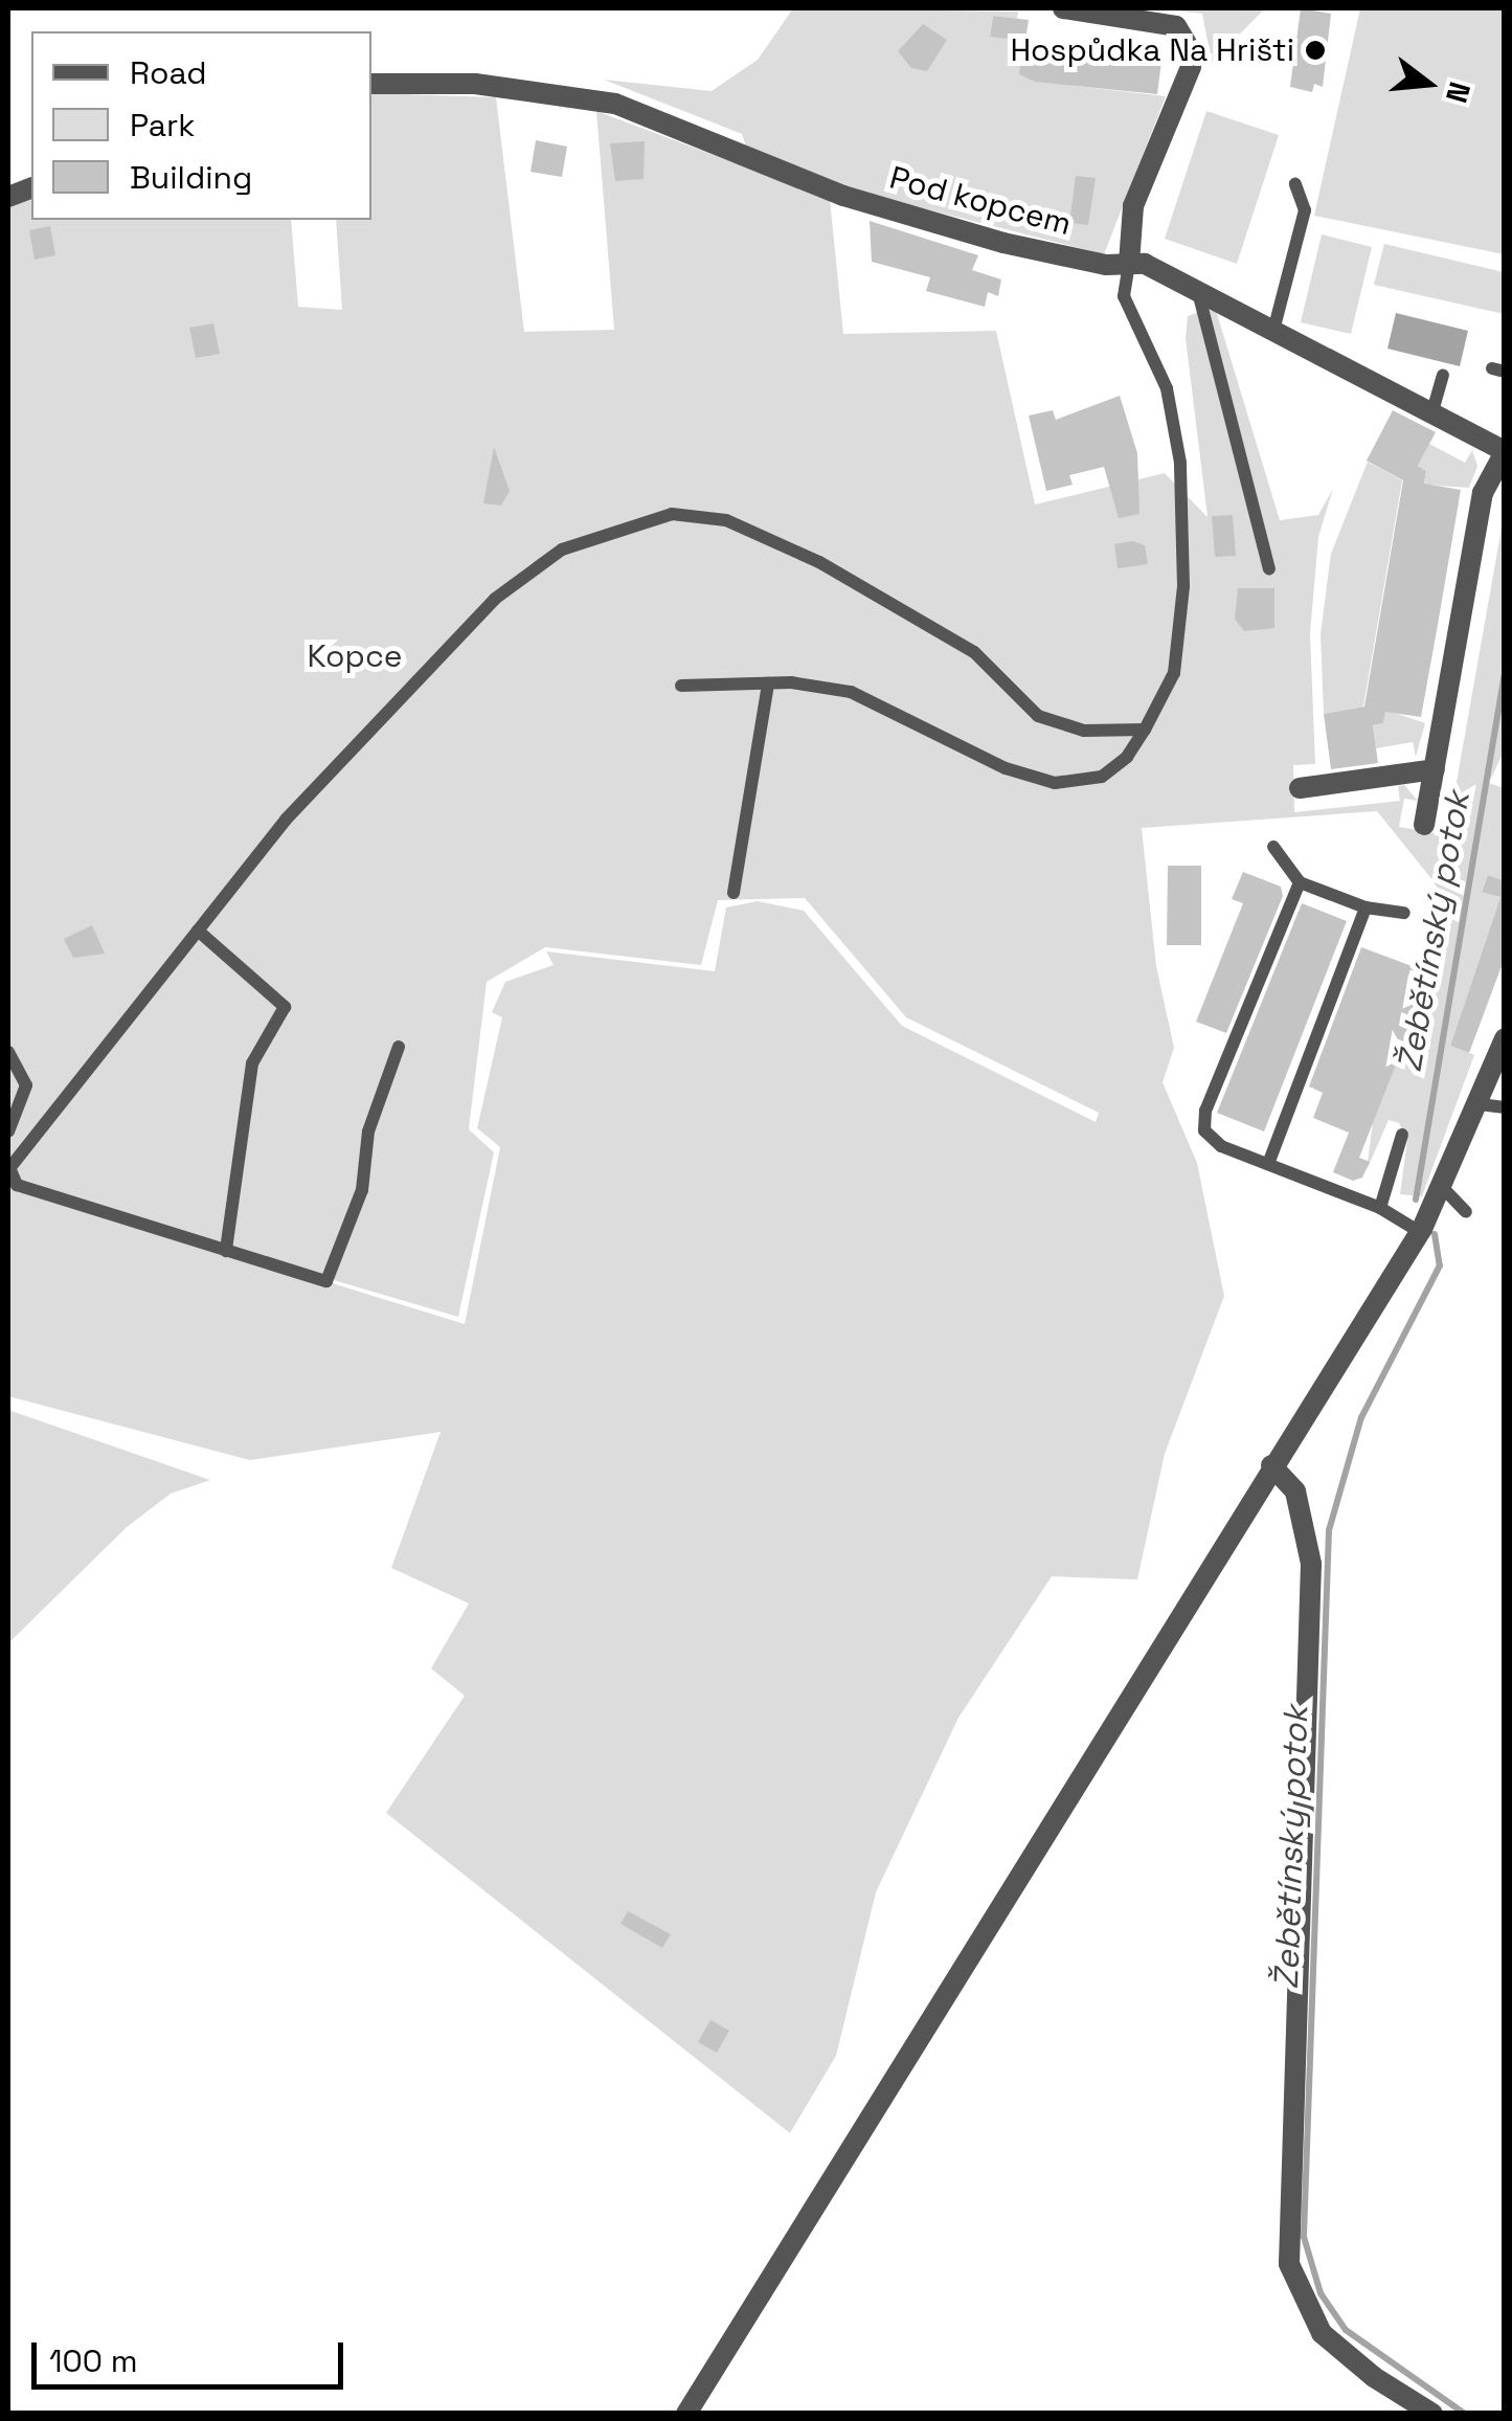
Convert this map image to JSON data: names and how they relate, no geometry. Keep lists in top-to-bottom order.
{
  "streets": {
    "street": ["Pod kopcem"]
  },
  "water": ["Žebětínský potok"],
  "parks": ["Kopce"],
  "places": ["Hospůdka Na Hrišti"],
  "legend": ["Road", "Park", "Building"],
  "scale_bar": "100 m",
  "north": "right"
}
